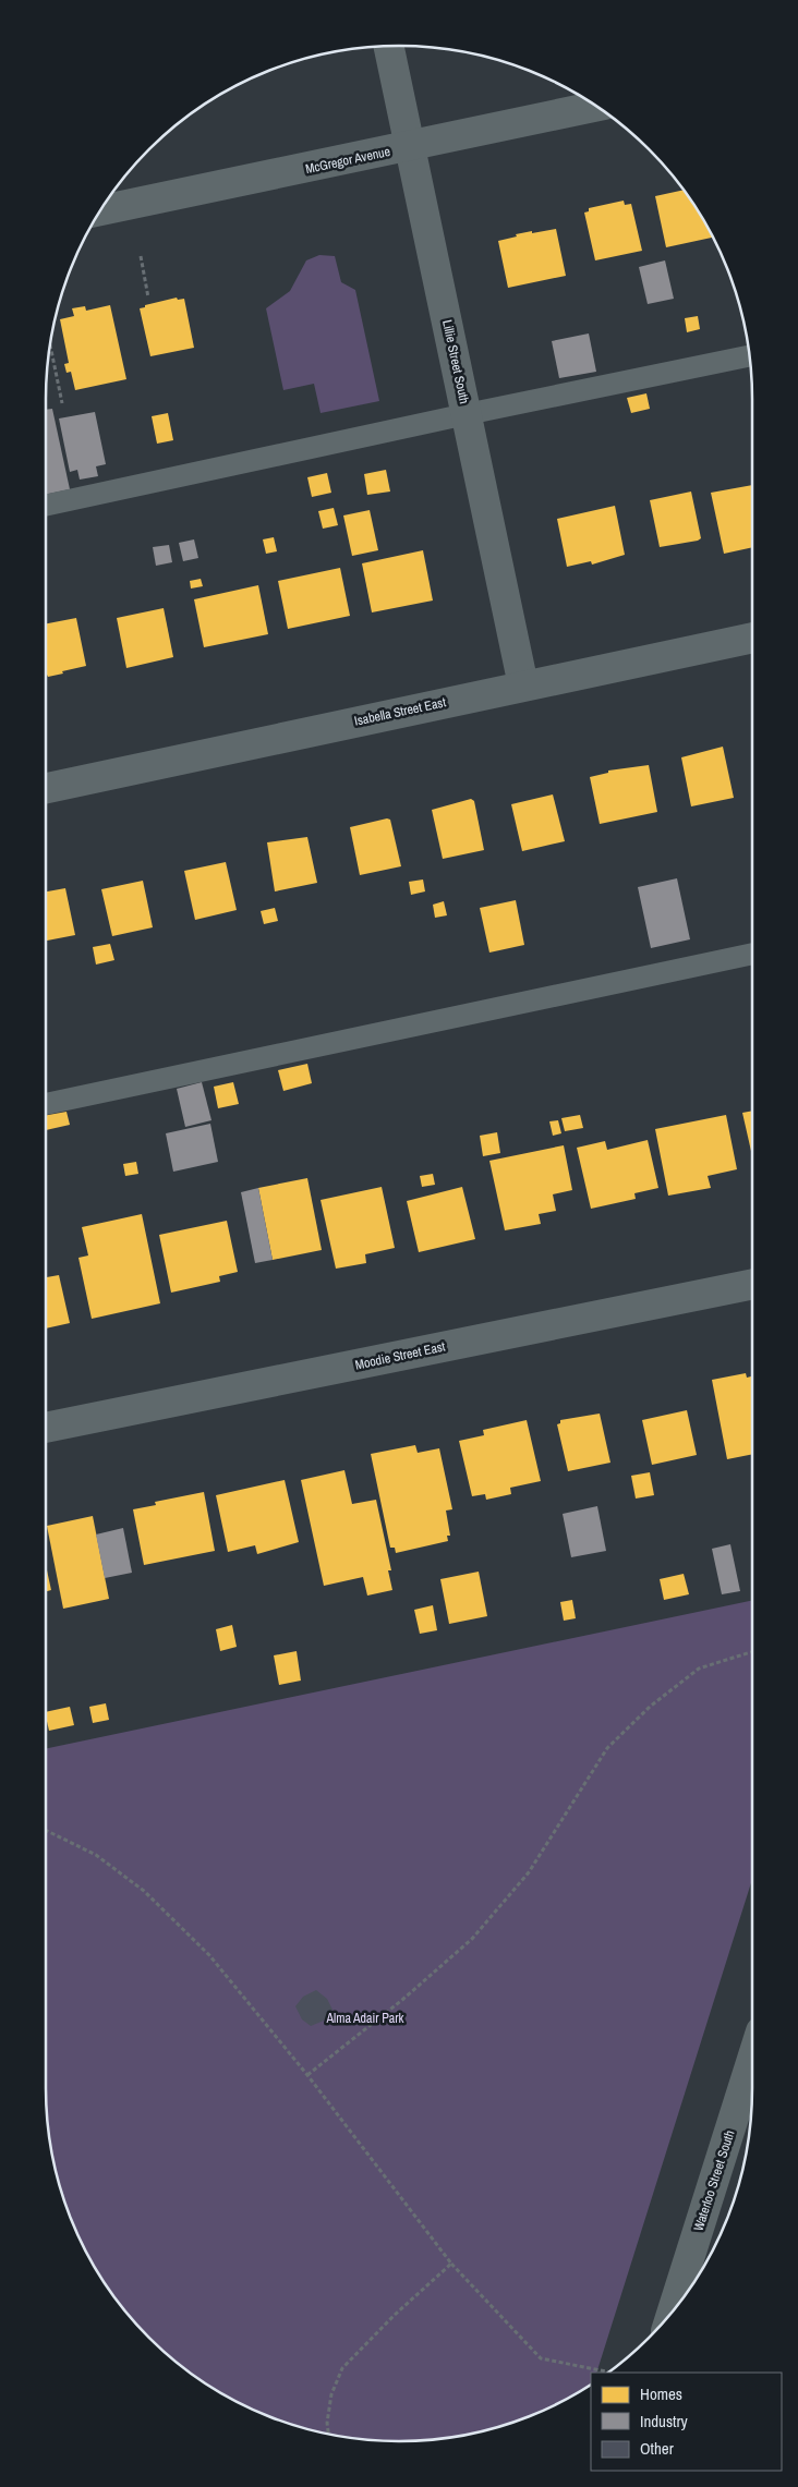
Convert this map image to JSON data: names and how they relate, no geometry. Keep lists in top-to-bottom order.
{
  "streets": {
    "street": [
      "McGregor Avenue",
      "Lillie Street South",
      "Isabella Street East",
      "Moodie Street East",
      "Waterloo Street South"
    ]
  },
  "crossings": [
    ["McGregor Avenue", "Lillie Street South"],
    ["Lillie Street South", "Isabella Street East"]
  ],
  "parks": ["Alma Adair Park"],
  "legend": ["Homes", "Industry", "Other"]
}
